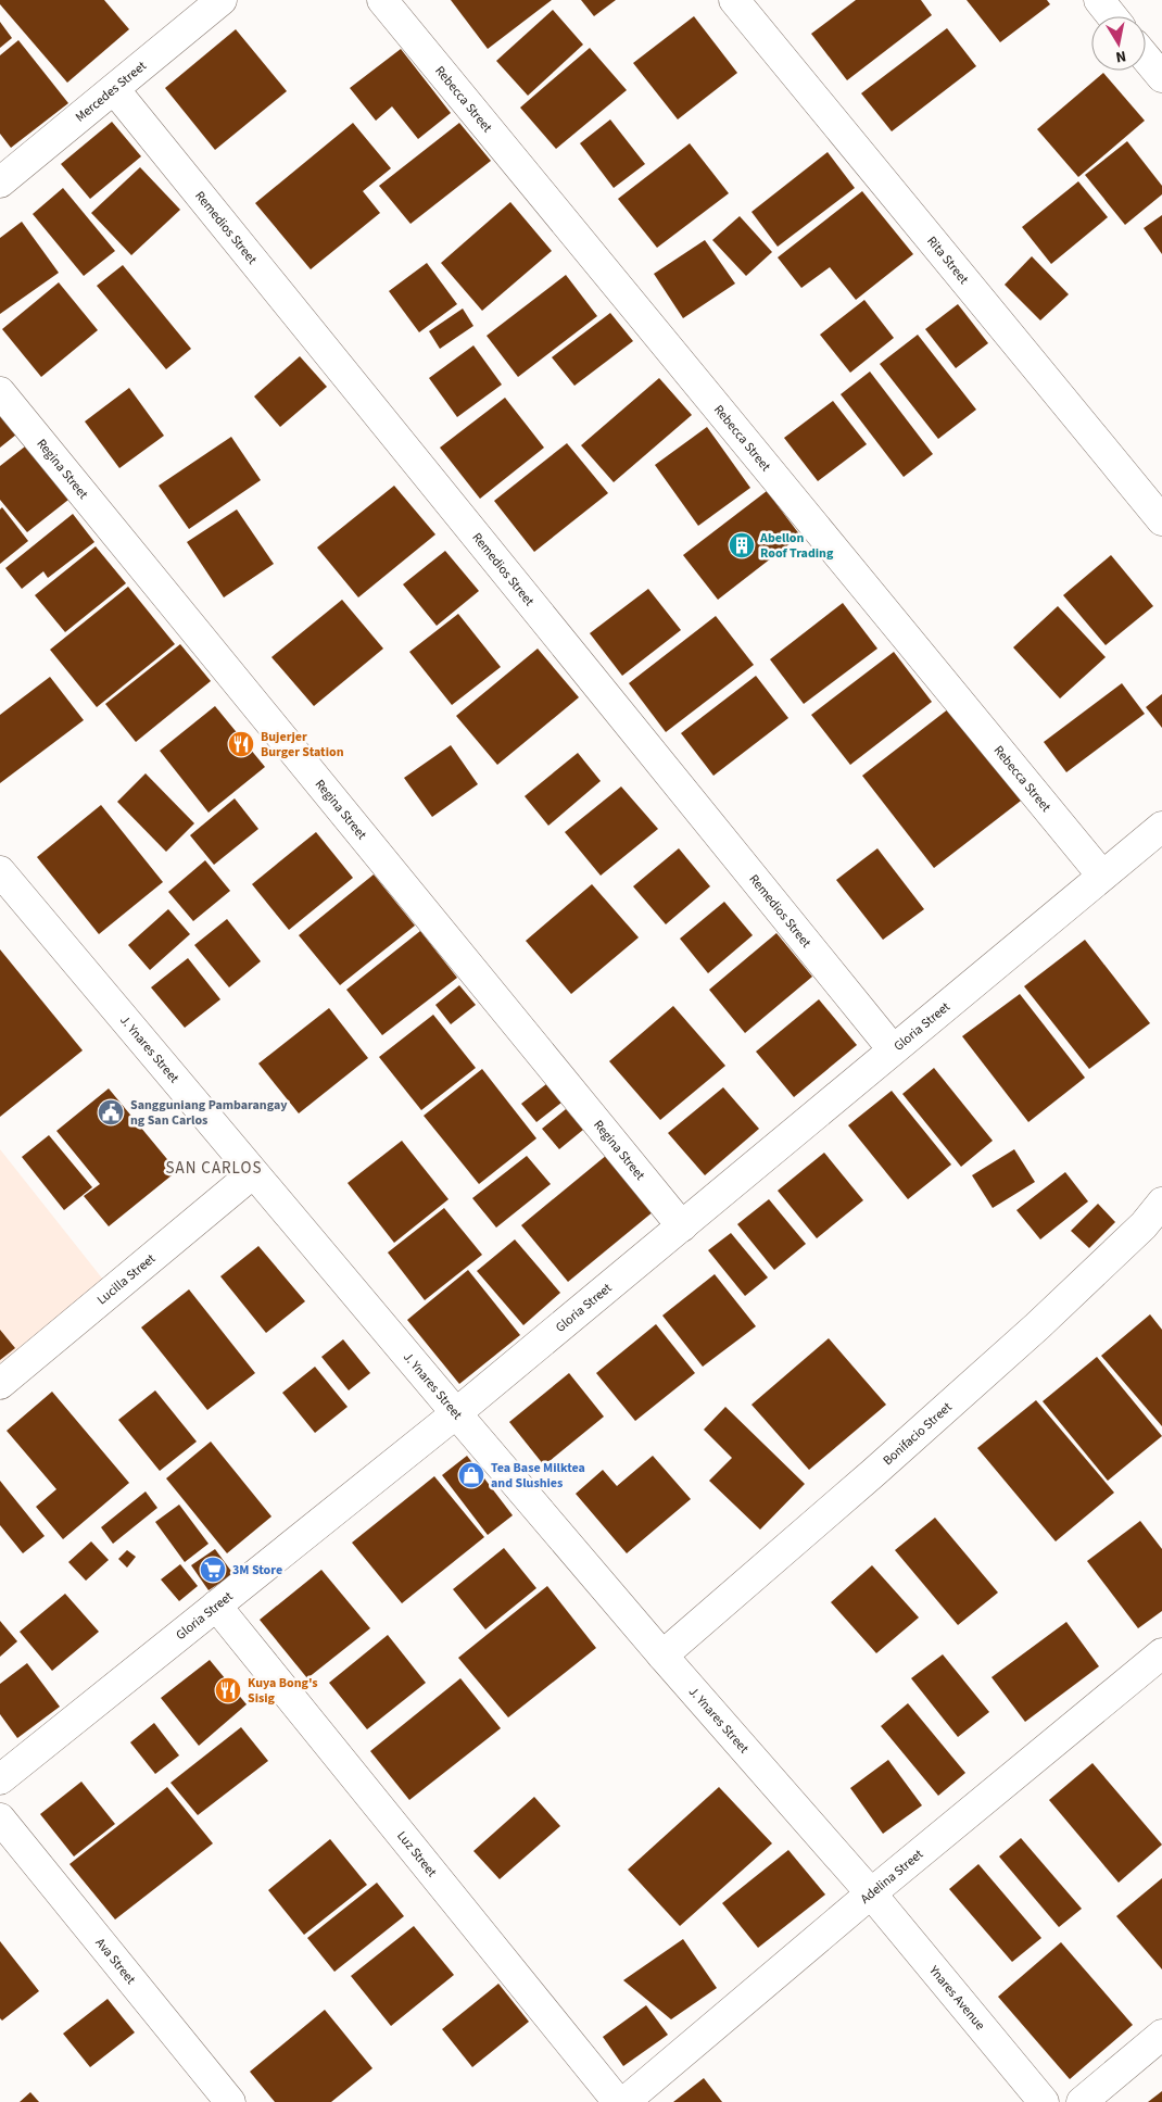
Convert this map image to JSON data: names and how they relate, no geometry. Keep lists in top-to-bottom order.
{
  "streets": {
    "street": [
      "Mercedes Street",
      "Rebecca Street",
      "Remedios Street",
      "Rita Street",
      "Regina Street",
      "Gloria Street",
      "J. Ynares Street",
      "Lucilla Street",
      "Bonifacio Street",
      "Luz Street",
      "Adelina Street",
      "Ava Street",
      "Ynares Avenue"
    ]
  },
  "crossings": [
    ["Mercedes Street", "Remedios Street"],
    ["Rebecca Street", "Gloria Street"],
    ["Remedios Street", "Gloria Street"],
    ["Regina Street", "Gloria Street"],
    ["Gloria Street", "J. Ynares Street"],
    ["Gloria Street", "Luz Street"],
    ["J. Ynares Street", "Lucilla Street"],
    ["J. Ynares Street", "Bonifacio Street"],
    ["J. Ynares Street", "Adelina Street"],
    ["J. Ynares Street", "Ynares Avenue"],
    ["Adelina Street", "Ynares Avenue"]
  ],
  "districts": ["SAN CARLOS"],
  "places": {
    "building": ["Abellon Roof Trading"],
    "restaurant": ["Bujerjer Burger Station", "Kuya Bong's Sisig"],
    "public building": ["Sangguniang Pambarangay ng San Carlos"],
    "shop": ["Tea Base Milktea and Slushies"],
    "supermarket": ["3M Store"]
  },
  "north": "bottom"
}
